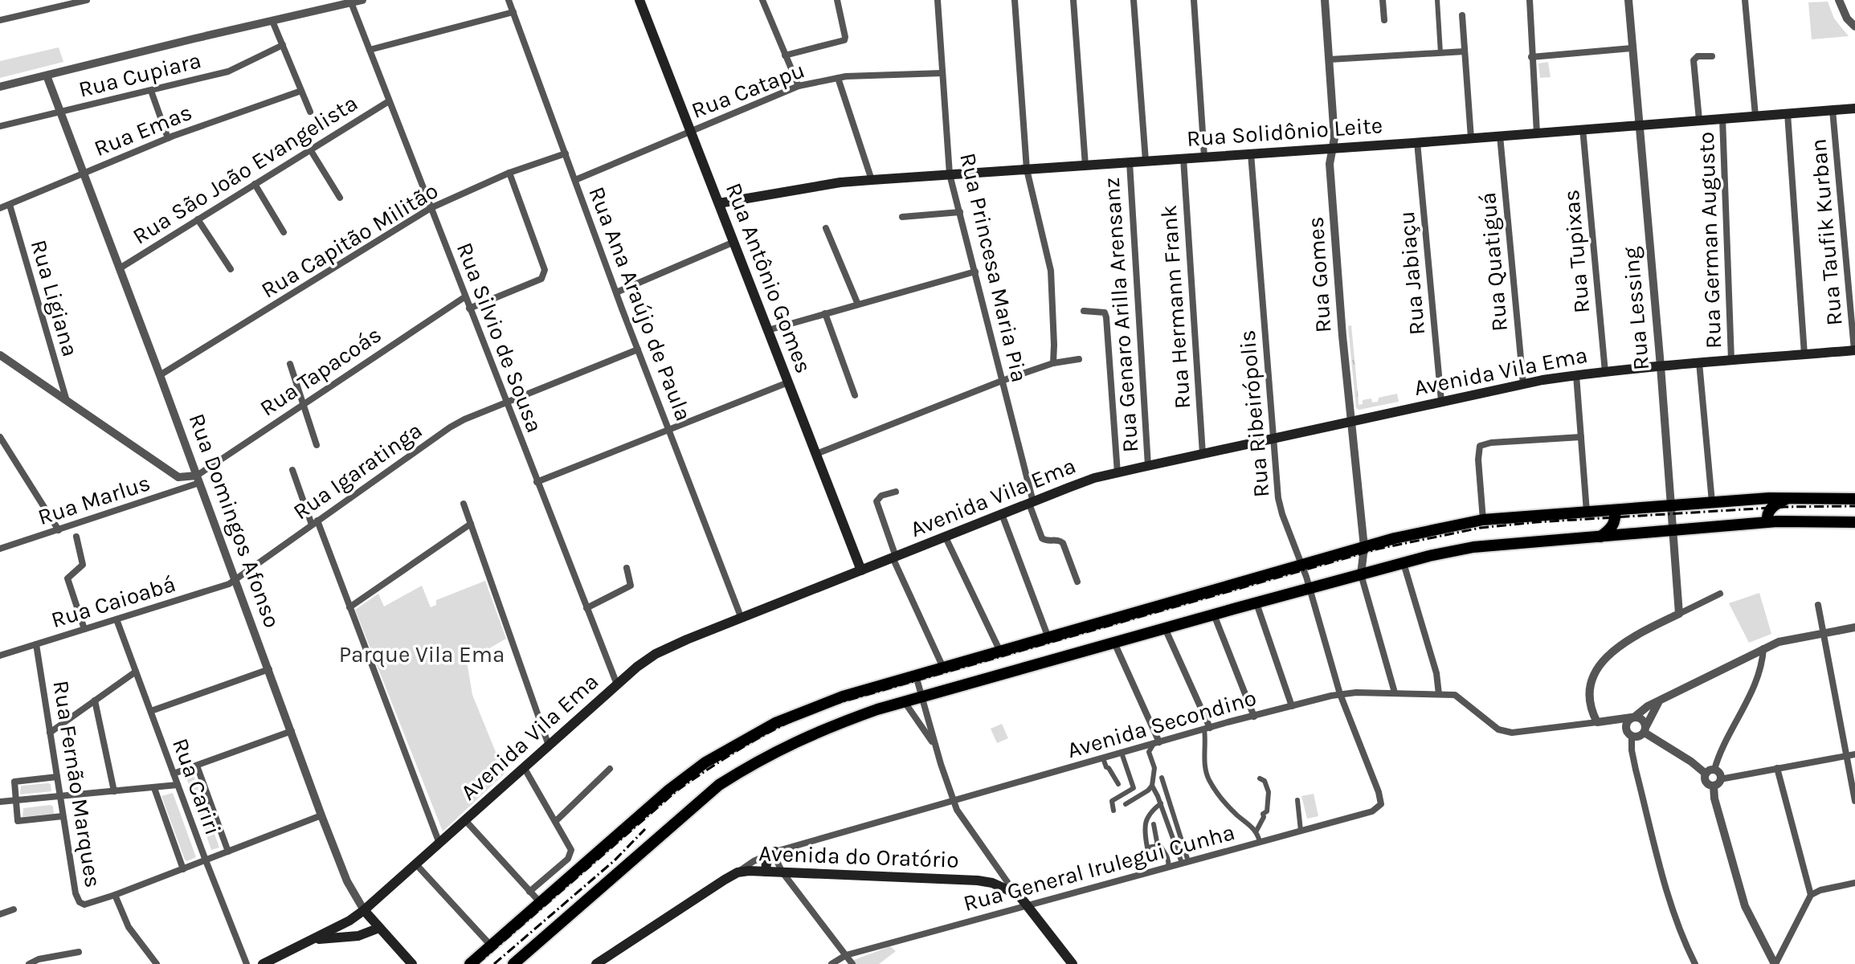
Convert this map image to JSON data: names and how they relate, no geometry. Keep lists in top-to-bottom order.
{
  "streets": {
    "main road": [
      "Rua Solidônio Leite",
      "Rua Antônio Gomes",
      "Avenida Vila Ema",
      "Rua Domingos Afonso",
      "Avenida do Oratório"
    ],
    "street": [
      "Rua Cupiara",
      "Rua Catapu",
      "Rua Emas",
      "Rua São João Evangelista",
      "Rua Taufik Kurban",
      "Rua Capitão Militão",
      "Rua German Augusto",
      "Rua Tupixas",
      "Rua Quatiguá",
      "Rua Princesa Maria Pia",
      "Rua Jabiaçu",
      "Rua Gomes",
      "Rua Ligiana",
      "Rua Ana Araújo de Paula",
      "Rua Hermann Frank",
      "Rua Lessing",
      "Rua Genaro Arilla Arensanz",
      "Rua Silvio de Sousa",
      "Rua Tapacoás",
      "Rua Ribeirópolis",
      "Rua Igaratinga",
      "Rua Marlus",
      "Rua Caioabá",
      "Avenida Secondino",
      "Rua Fernão Marques",
      "Rua Cariri",
      "Rua General Irulegui Cunha"
    ]
  },
  "crossings": [
    ["Rua Cupiara", "Rua Domingos Afonso"],
    ["Rua Catapu", "Rua Princesa Maria Pia"],
    ["Rua Catapu", "Rua Antônio Gomes"],
    ["Rua Catapu", "Rua Ana Araújo de Paula"],
    ["Rua Emas", "Rua Ligiana"],
    ["Rua Emas", "Rua Domingos Afonso"],
    ["Rua Solidônio Leite", "Rua Taufik Kurban"],
    ["Rua Solidônio Leite", "Rua German Augusto"],
    ["Rua Solidônio Leite", "Rua Tupixas"],
    ["Rua Solidônio Leite", "Rua Quatiguá"],
    ["Rua Solidônio Leite", "Rua Princesa Maria Pia"],
    ["Rua Solidônio Leite", "Rua Jabiaçu"],
    ["Rua Solidônio Leite", "Rua Gomes"],
    ["Rua Solidônio Leite", "Rua Antônio Gomes"],
    ["Rua Solidônio Leite", "Rua Hermann Frank"],
    ["Rua Solidônio Leite", "Rua Lessing"],
    ["Rua Solidônio Leite", "Rua Genaro Arilla Arensanz"],
    ["Rua Solidônio Leite", "Rua Ribeirópolis"],
    ["Rua São João Evangelista", "Rua Silvio de Sousa"],
    ["Rua São João Evangelista", "Rua Domingos Afonso"],
    ["Rua Taufik Kurban", "Avenida Vila Ema"],
    ["Rua Capitão Militão", "Rua Ana Araújo de Paula"],
    ["Rua Capitão Militão", "Rua Silvio de Sousa"],
    ["Rua Capitão Militão", "Rua Domingos Afonso"],
    ["Rua German Augusto", "Avenida Vila Ema"],
    ["Rua Tupixas", "Avenida Vila Ema"],
    ["Rua Quatiguá", "Avenida Vila Ema"],
    ["Rua Princesa Maria Pia", "Avenida Vila Ema"],
    ["Rua Jabiaçu", "Avenida Vila Ema"],
    ["Rua Gomes", "Avenida Vila Ema"],
    ["Rua Antônio Gomes", "Avenida Vila Ema"],
    ["Rua Ana Araújo de Paula", "Avenida Vila Ema"],
    ["Rua Ana Araújo de Paula", "Rua Igaratinga"],
    ["Rua Hermann Frank", "Avenida Vila Ema"],
    ["Rua Lessing", "Avenida Vila Ema"],
    ["Rua Genaro Arilla Arensanz", "Avenida Vila Ema"],
    ["Rua Silvio de Sousa", "Rua Tapacoás"],
    ["Rua Silvio de Sousa", "Avenida Vila Ema"],
    ["Rua Silvio de Sousa", "Rua Igaratinga"],
    ["Rua Tapacoás", "Rua Marlus"],
    ["Rua Tapacoás", "Rua Domingos Afonso"],
    ["Avenida Vila Ema", "Rua Ribeirópolis"],
    ["Avenida Vila Ema", "Rua Domingos Afonso"],
    ["Rua Ribeirópolis", "Avenida Secondino"],
    ["Rua Ribeirópolis", "Rua General Irulegui Cunha"],
    ["Rua Igaratinga", "Rua Domingos Afonso"],
    ["Rua Igaratinga", "Rua Caioabá"],
    ["Rua Marlus", "Rua Domingos Afonso"],
    ["Rua Domingos Afonso", "Rua Caioabá"],
    ["Rua Domingos Afonso", "Rua Fernão Marques"],
    ["Rua Caioabá", "Rua Fernão Marques"],
    ["Rua Caioabá", "Rua Cariri"],
    ["Avenida Secondino", "Avenida do Oratório"],
    ["Rua Fernão Marques", "Rua Cariri"],
    ["Avenida do Oratório", "Rua General Irulegui Cunha"]
  ],
  "parks": ["Parque Vila Ema"]
}
